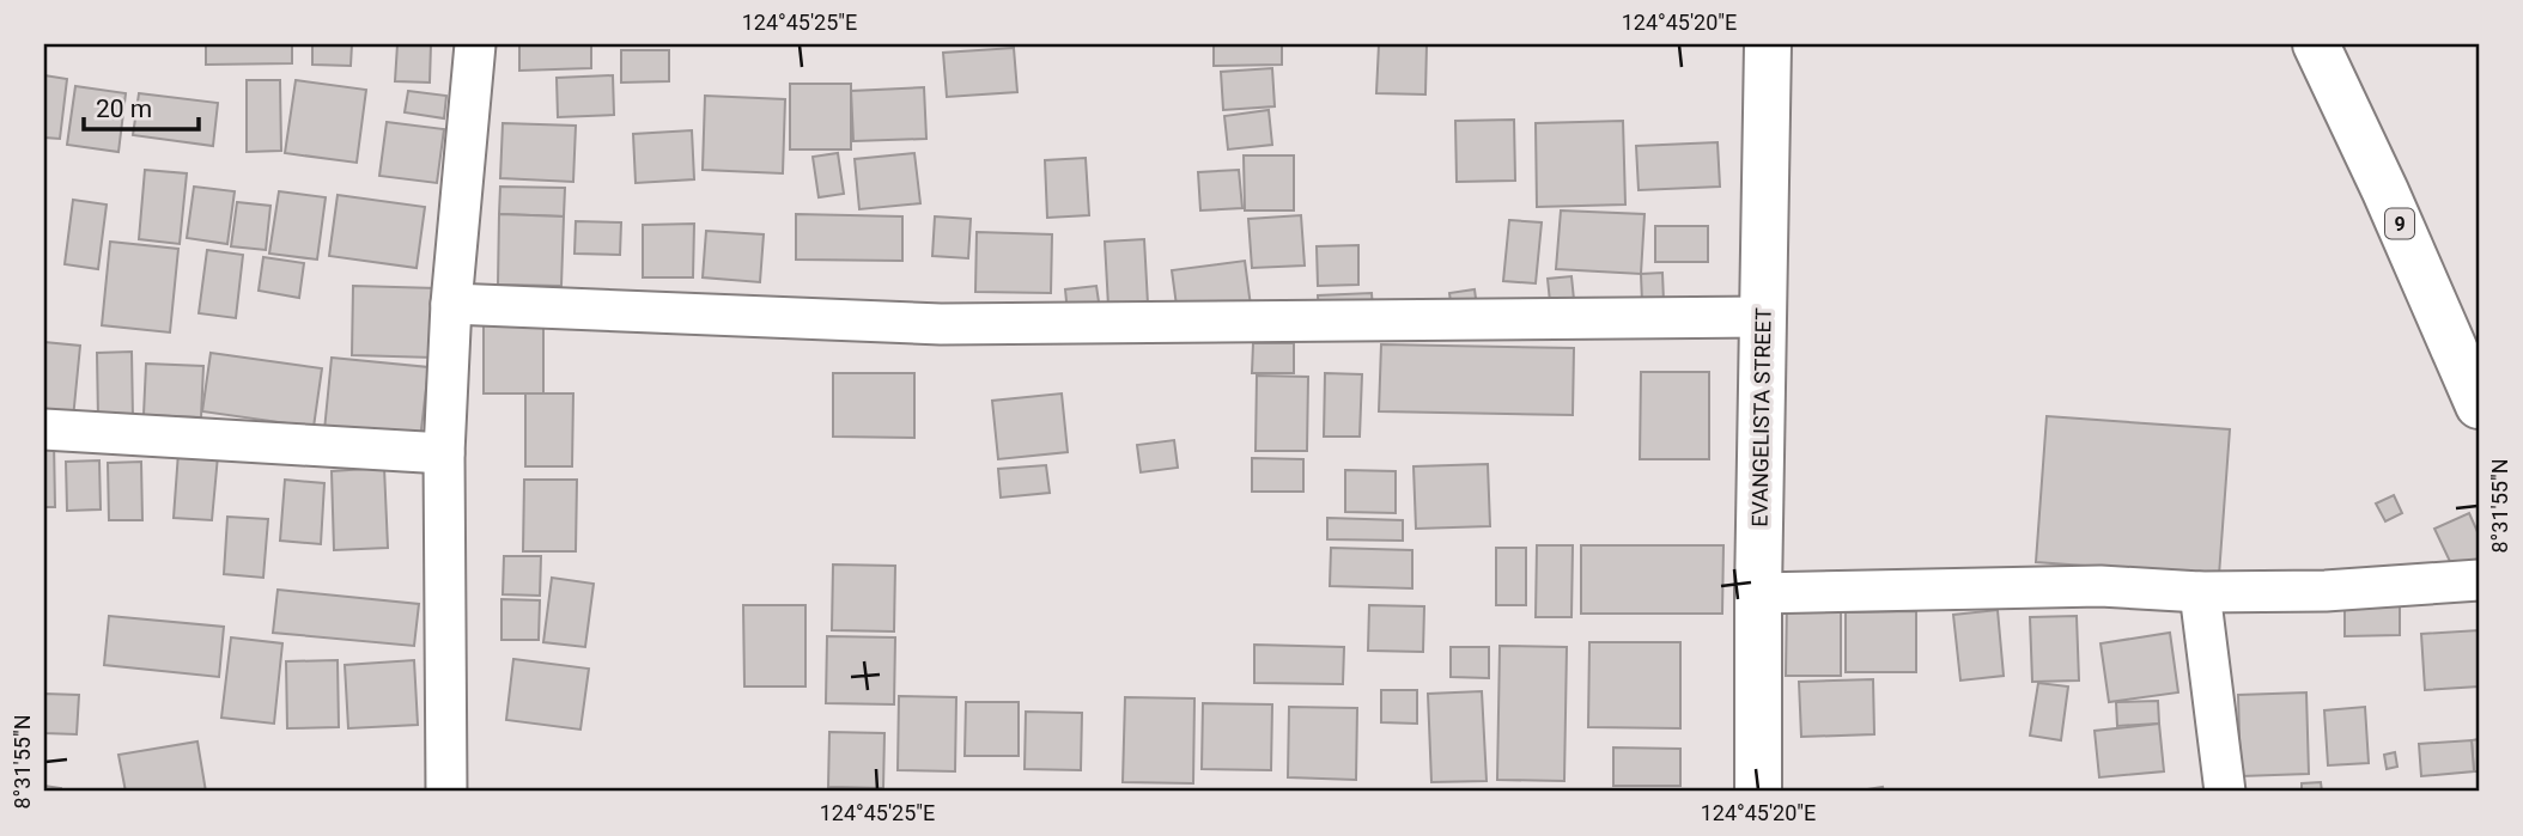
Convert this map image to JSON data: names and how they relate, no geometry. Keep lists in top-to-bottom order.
{
  "streets": {
    "main road": ["9", "EVANGELISTA STREET"]
  },
  "scale_bar": "20 m",
  "coordinates": ["124°45'25\"E", "124°45'20\"E", "8°31'55\"N"]
}
